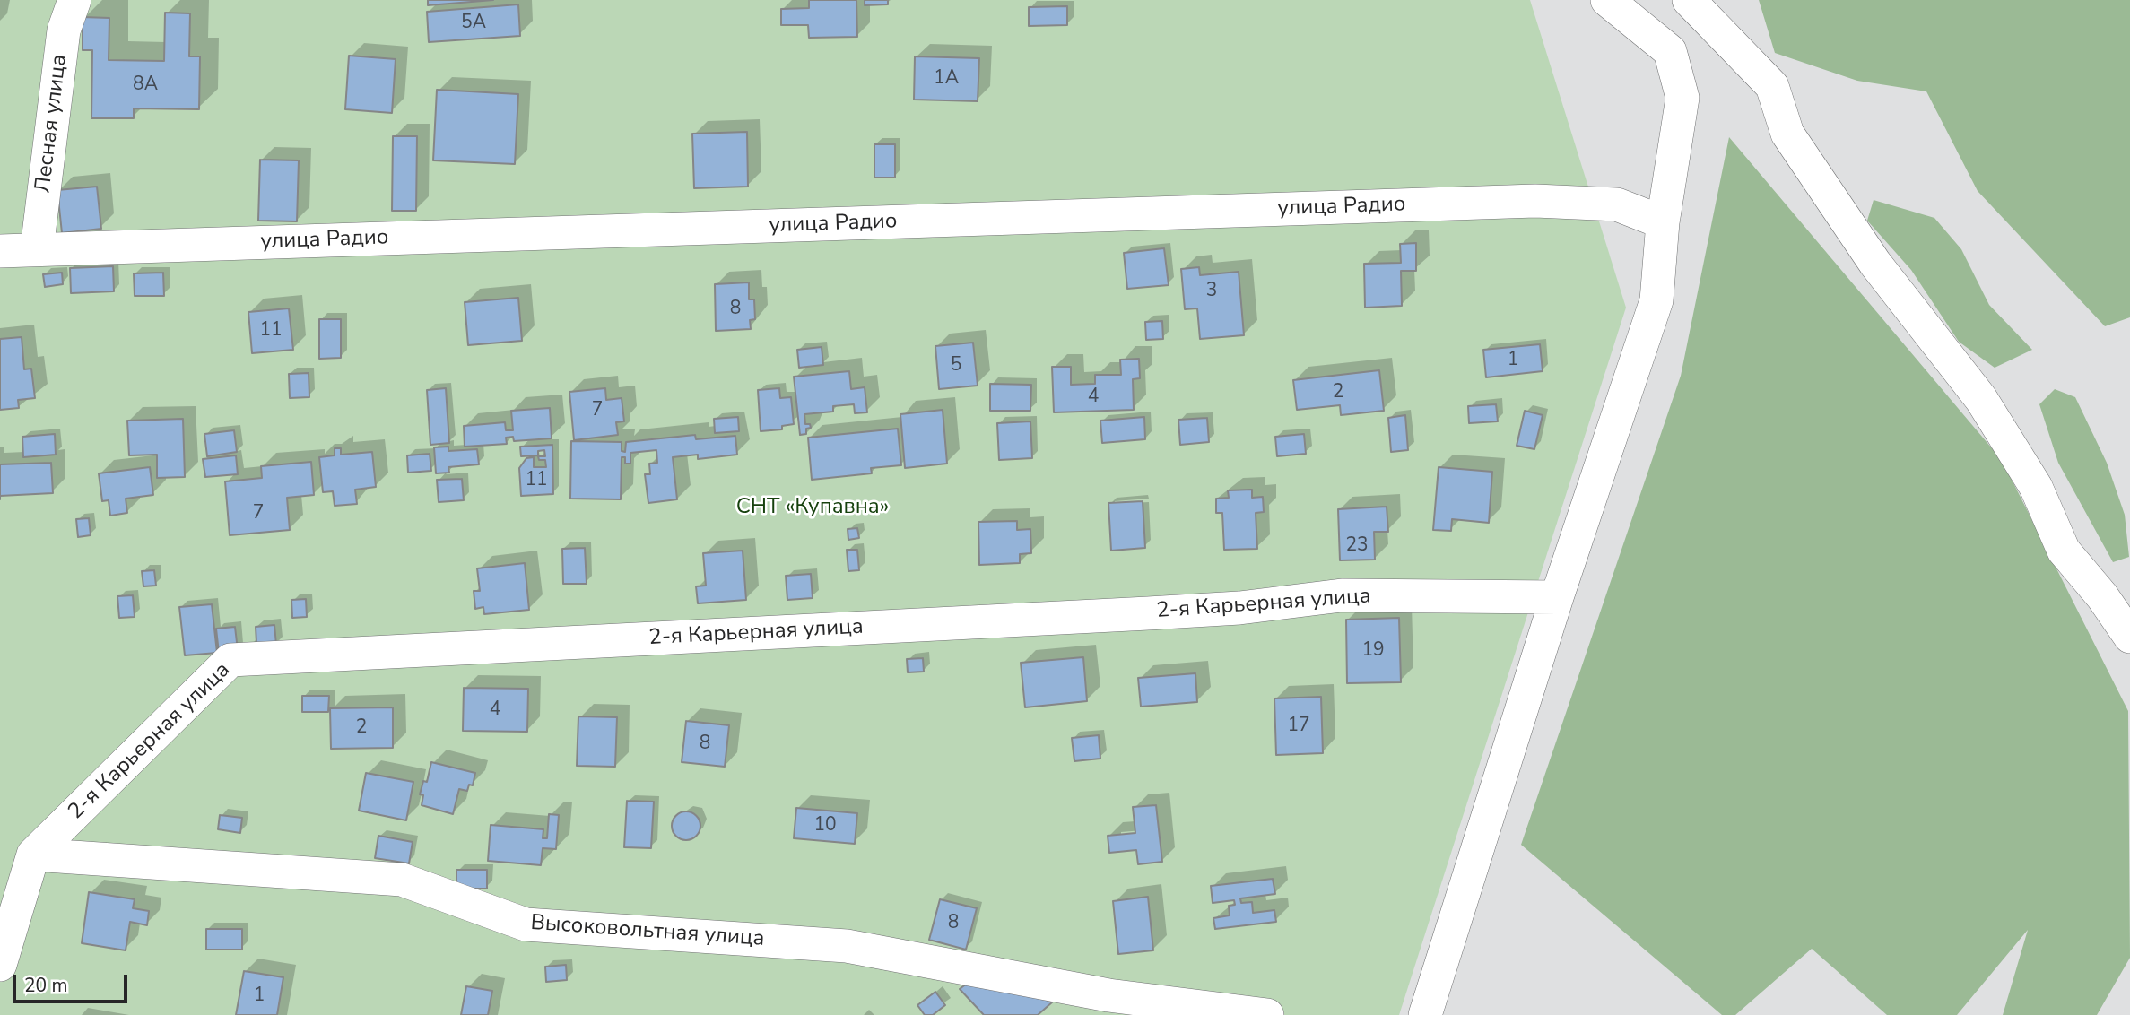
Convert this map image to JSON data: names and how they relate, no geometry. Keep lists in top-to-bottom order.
{
  "streets": {
    "street": [
      "Лесная улица",
      "улица Радио",
      "2-я Карьерная улица",
      "Высоковольтная улица"
    ]
  },
  "crossings": [
    ["Лесная улица", "улица Радио"],
    ["2-я Карьерная улица", "Высоковольтная улица"]
  ],
  "parks": ["СНТ «Купавна»"],
  "house_numbers": [
    "5А",
    "1А",
    "8А",
    "3",
    "8",
    "11",
    "1",
    "5",
    "2",
    "4",
    "7",
    "11",
    "7",
    "23",
    "19",
    "4",
    "17",
    "2",
    "8",
    "10",
    "8",
    "1"
  ],
  "scale_bar": "20 m"
}
